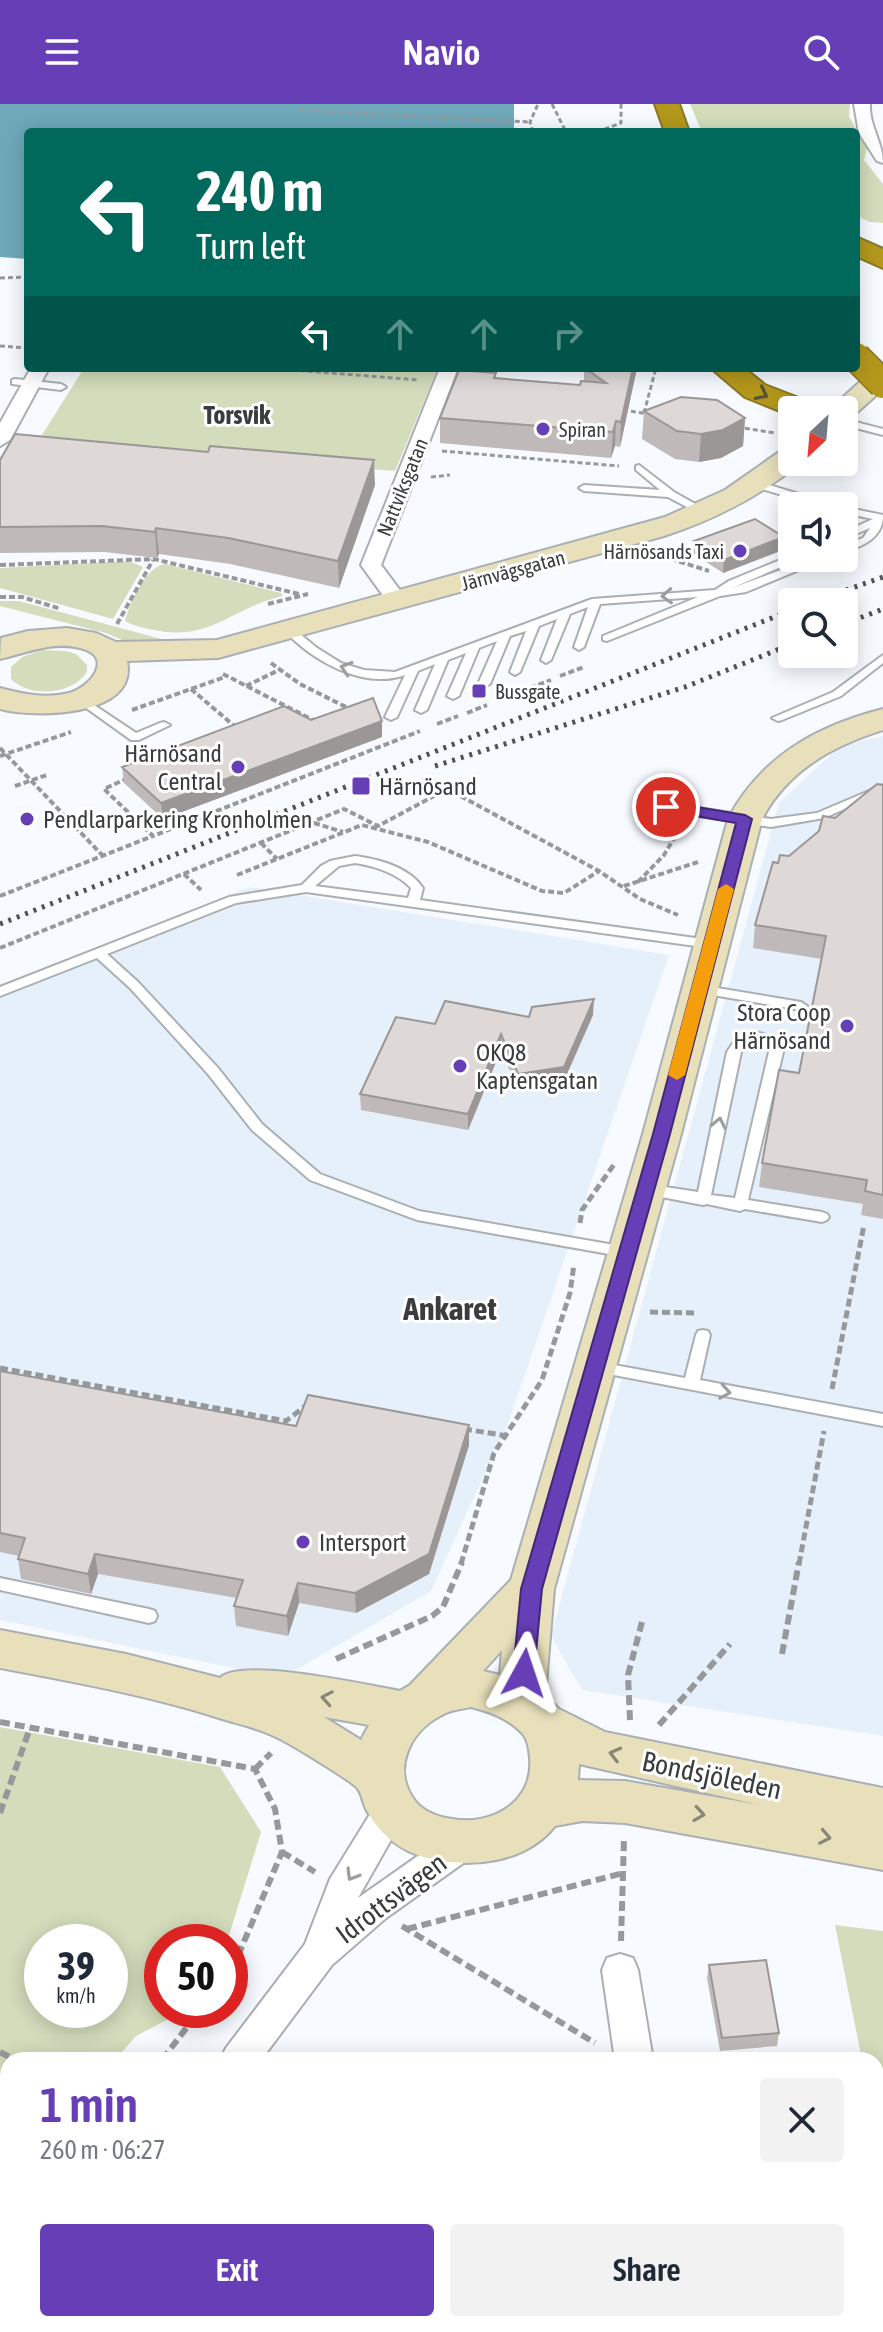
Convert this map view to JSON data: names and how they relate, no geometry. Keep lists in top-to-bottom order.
{
  "streets": {
    "main road": ["Järnvägsgatan", "Bondsjöleden"],
    "street": ["Nattviksgatan", "Idrottsvägen"]
  },
  "crossings": [
    ["Nattviksgatan", "Järnvägsgatan"],
    ["Bondsjöleden", "Idrottsvägen"]
  ],
  "one_way": ["Idrottsvägen"],
  "districts": ["Torsvik", "Ankaret"],
  "places": {
    "other": [
      "Spiran",
      "Härnösands Taxi",
      "Härnösand Central",
      "Pendlarparkering Kronholmen",
      "Stora Coop Härnösand",
      "OKQ8 Kaptensgatan",
      "Intersport"
    ],
    "transit": ["Bussgate", "Härnösand"]
  },
  "north": "bottom left",
  "page": {
    "header": "Navio",
    "turn": ["240 m", "Turn left"],
    "speed": "39 km/h",
    "limit": "50",
    "heading": ["1 min", "260 m · 06:27"],
    "buttons": ["Exit", "Share"]
  }
}
